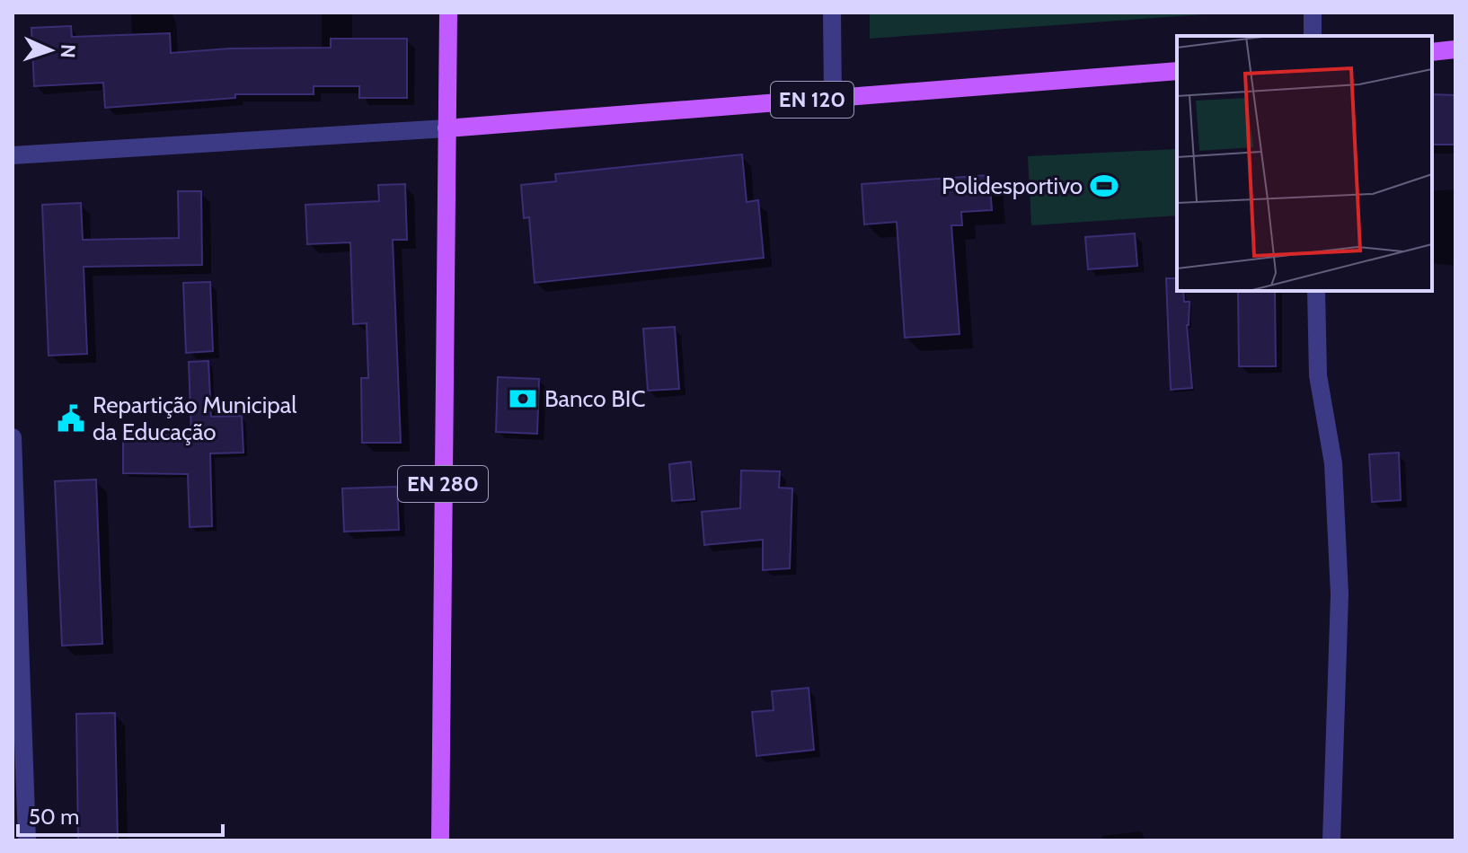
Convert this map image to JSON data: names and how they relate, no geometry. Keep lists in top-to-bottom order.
{
  "streets": {
    "main road": ["EN 120", "EN 280"]
  },
  "crossings": [
    ["EN 120", "EN 280"]
  ],
  "places": {
    "sports": ["Polidesportivo"],
    "bank": ["Banco BIC"],
    "public building": ["Repartição Municipal da Educação"]
  },
  "scale_bar": "50 m",
  "north": "right"
}
